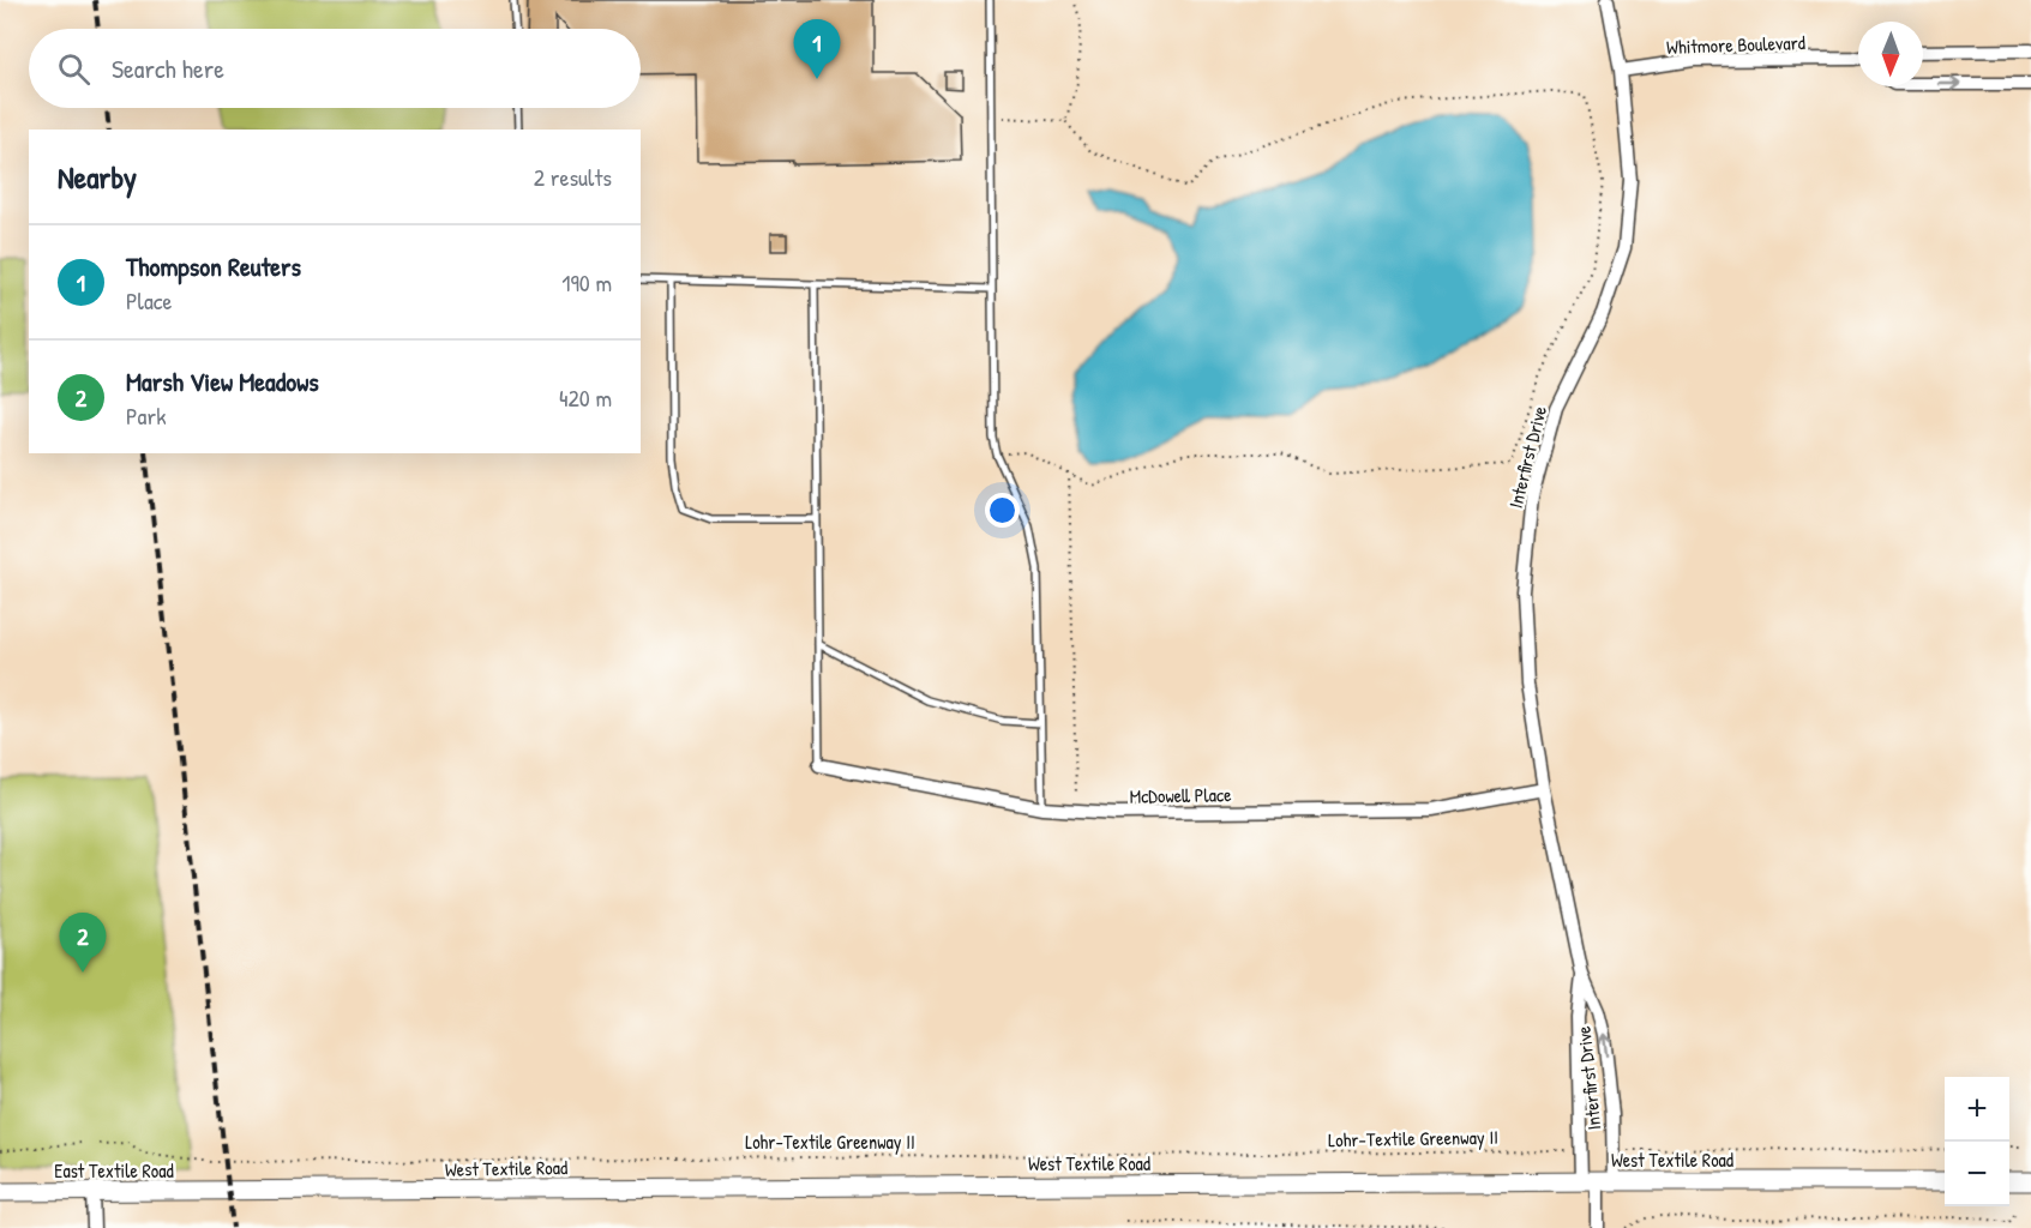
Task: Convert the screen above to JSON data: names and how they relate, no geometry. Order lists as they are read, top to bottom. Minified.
{"streets":{"main road":["West Textile Road","East Textile Road"],"street":["Whitmore Boulevard","Interfirst Drive","McDowell Place"],"path":["Lohr-Textile Greenway II"]},"crossings":[["Whitmore Boulevard","Interfirst Drive"],["Interfirst Drive","McDowell Place"],["Interfirst Drive","West Textile Road"],["West Textile Road","East Textile Road"]],"north":"bottom","page":{"pins":["1","2"],"search":"Search here","heading":["Nearby","2 results"],"list":[{"mark":"1","name":"Thompson Reuters","note":"Place","value":"190 m"},{"mark":"2","name":"Marsh View Meadows","note":"Park","value":"420 m"}],"map_buttons":["+","−"]}}
